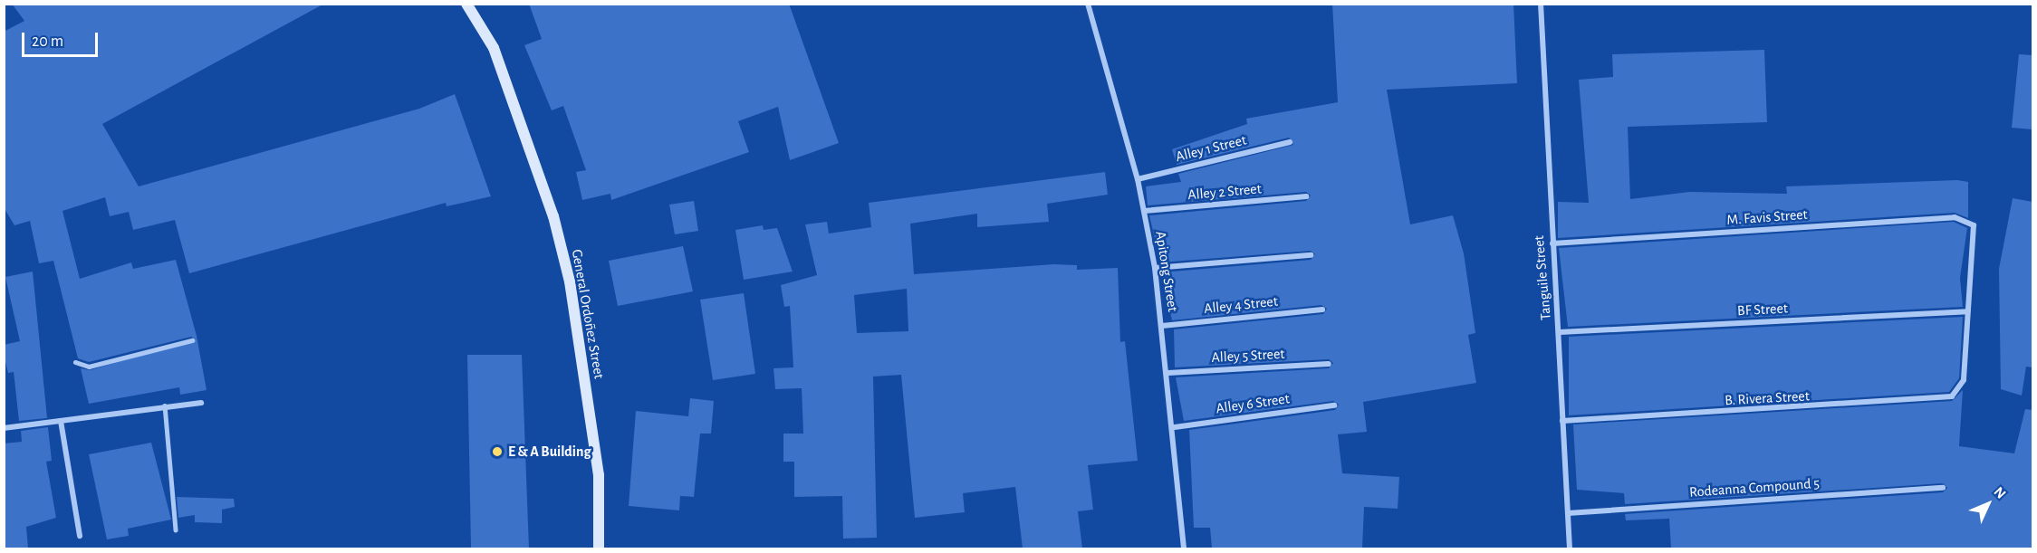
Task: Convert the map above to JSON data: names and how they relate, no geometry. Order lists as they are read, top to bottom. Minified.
{"streets":{"main road":["General Ordoñez Street"],"street":["Alley 1 Street","Alley 2 Street","M. Favis Street","Apitong Street","Tanguile Street","Alley 4 Street","BF Street","Alley 5 Street","B. Rivera Street","Alley 6 Street","Rodeanna Compound 5"]},"crossings":[["Alley 1 Street","Apitong Street"],["Alley 2 Street","Apitong Street"],["M. Favis Street","Tanguile Street"],["M. Favis Street","BF Street"],["M. Favis Street","B. Rivera Street"],["Apitong Street","Alley 4 Street"],["Apitong Street","Alley 5 Street"],["Apitong Street","Alley 6 Street"],["Tanguile Street","BF Street"],["Tanguile Street","B. Rivera Street"],["Tanguile Street","Rodeanna Compound 5"],["BF Street","B. Rivera Street"]],"places":["E & A Building"],"scale_bar":"20 m","north":"top right"}
